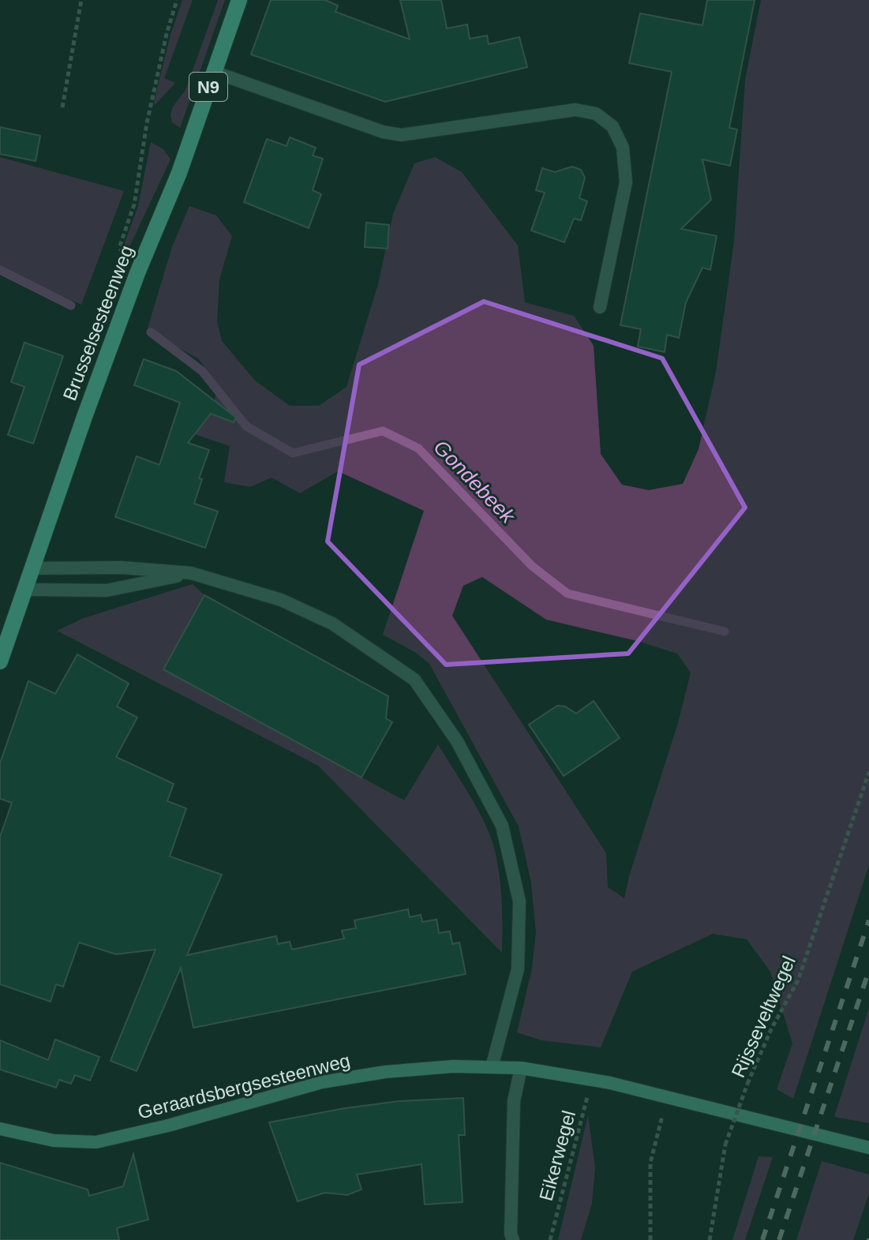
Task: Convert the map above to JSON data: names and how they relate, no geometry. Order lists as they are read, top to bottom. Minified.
{"streets":{"main road":["N9","Brusselsesteenweg","Geraardsbergsesteenweg"],"path":["Rijsseveltwegel","Eikerwegel"]},"crossings":[["Geraardsbergsesteenweg","Eikerwegel"]],"water":["Gondebeek"]}
